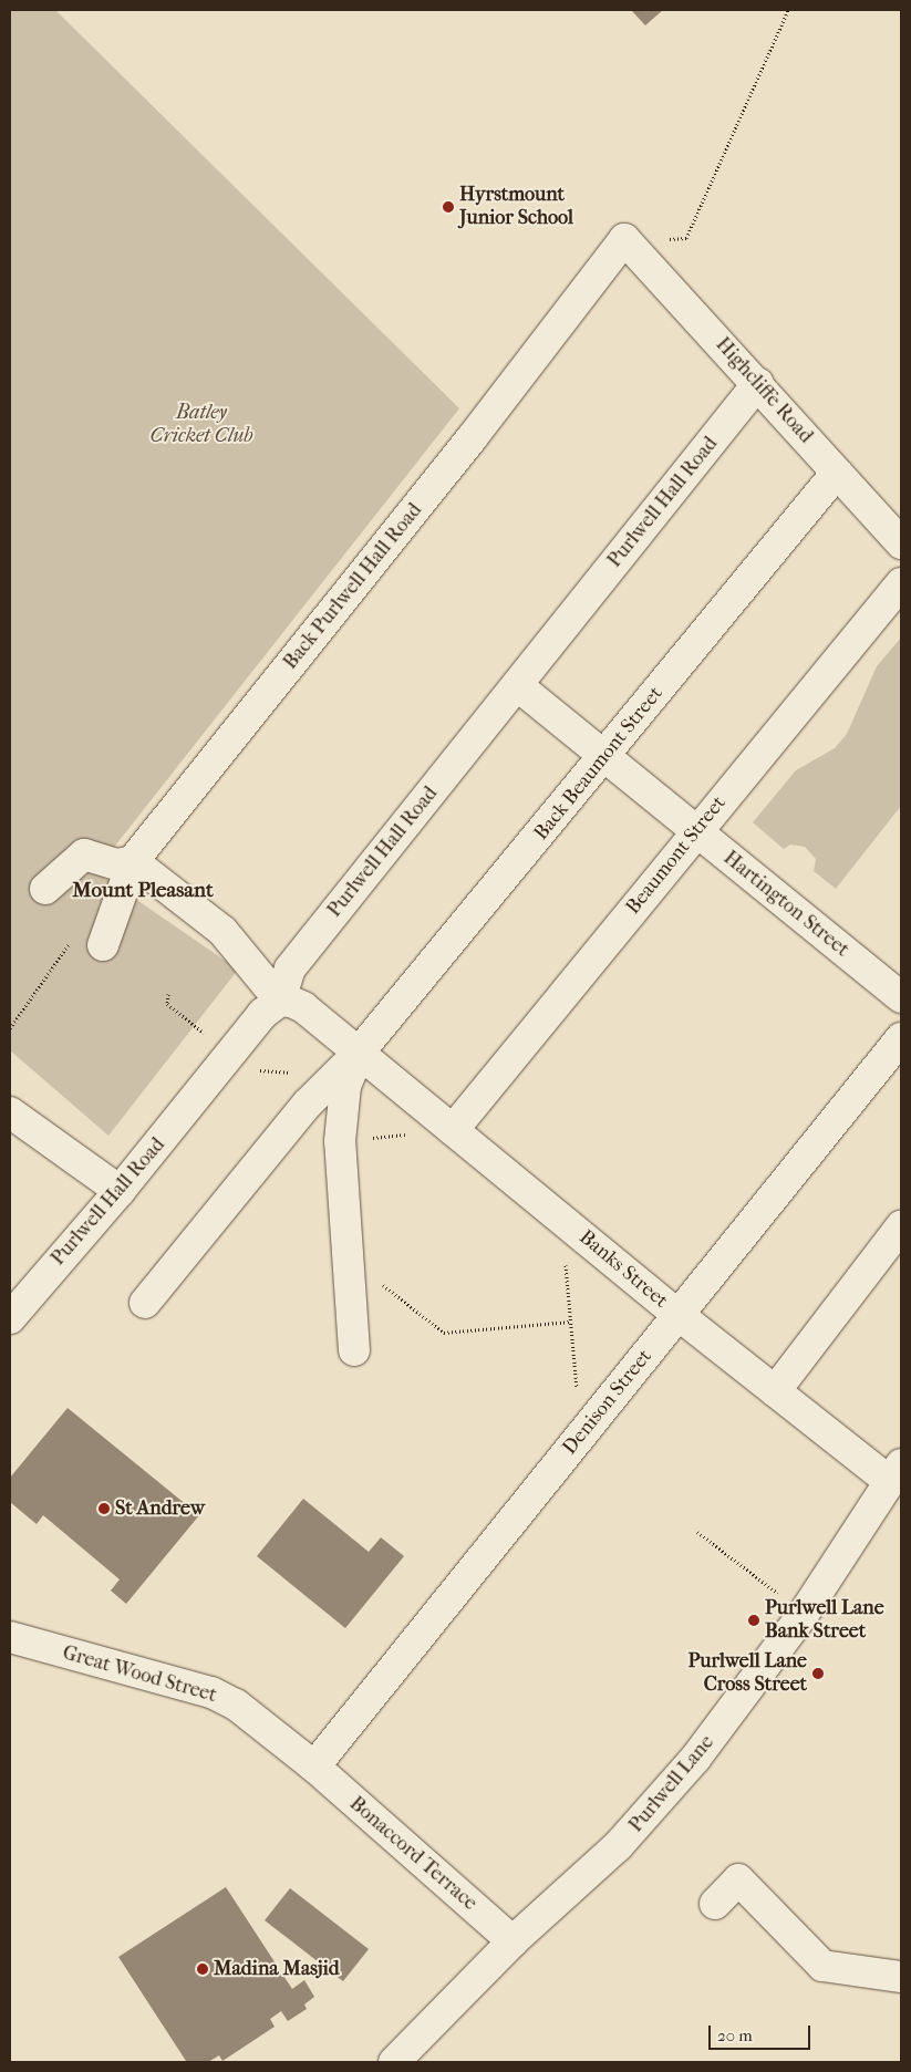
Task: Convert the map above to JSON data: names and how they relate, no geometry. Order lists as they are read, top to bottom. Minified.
{"streets":{"street":["Highcliffe Road","Purlwell Hall Road","Back Purlwell Hall Road","Back Beaumont Street","Beaumont Street","Hartington Street","Banks Street","Denison Street","Great Wood Street","Purlwell Lane","Bonaccord Terrace"]},"crossings":[["Highcliffe Road","Purlwell Hall Road"],["Highcliffe Road","Back Purlwell Hall Road"],["Highcliffe Road","Back Beaumont Street"],["Purlwell Hall Road","Hartington Street"],["Purlwell Hall Road","Banks Street"],["Back Beaumont Street","Hartington Street"],["Back Beaumont Street","Banks Street"],["Beaumont Street","Hartington Street"],["Beaumont Street","Banks Street"],["Banks Street","Denison Street"],["Banks Street","Purlwell Lane"],["Denison Street","Great Wood Street"],["Denison Street","Bonaccord Terrace"],["Great Wood Street","Bonaccord Terrace"],["Purlwell Lane","Bonaccord Terrace"]],"districts":["Mount Pleasant"],"parks":["Batley Cricket Club"],"places":["Hyrstmount Junior School","St Andrew","Purlwell Lane Bank Street","Purlwell Lane Cross Street","Madina Masjid"],"scale_bar":"20 m"}
